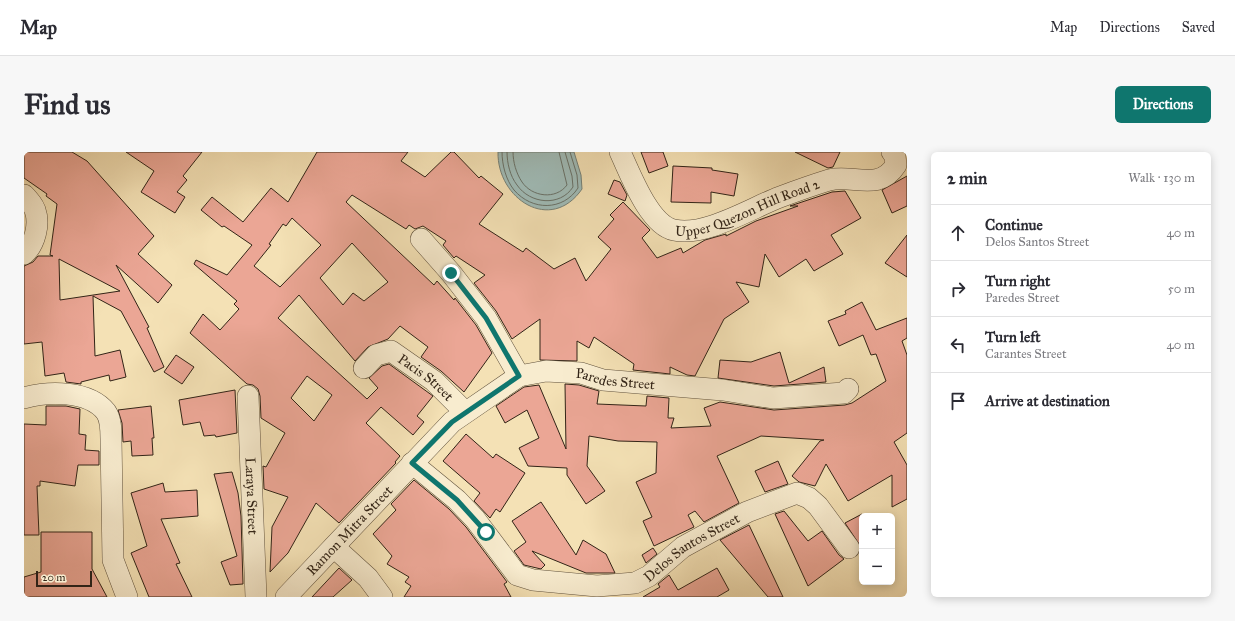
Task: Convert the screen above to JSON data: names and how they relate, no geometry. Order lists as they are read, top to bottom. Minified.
{"streets":{"street":["Upper Quezon Hill Road 2","Pacis Street","Paredes Street","Laraya Street","Ramon Mitra Street","Delos Santos Street"]},"crossings":[["Pacis Street","Paredes Street"],["Paredes Street","Ramon Mitra Street"],["Paredes Street","Delos Santos Street"],["Ramon Mitra Street","Delos Santos Street"]],"scale_bar":"20 m","page":{"header":"Map","nav":["Map","Directions","Saved"],"buttons":"Directions","title":"Find us","heading":["2 min","Walk · 130 m"],"list":[["Continue","Delos Santos Street","40 m"],["Turn right","Paredes Street","50 m"],["Turn left","Carantes Street","40 m"],"Arrive at destination"],"map_buttons":["+","−"],"scale":"20 m"}}
